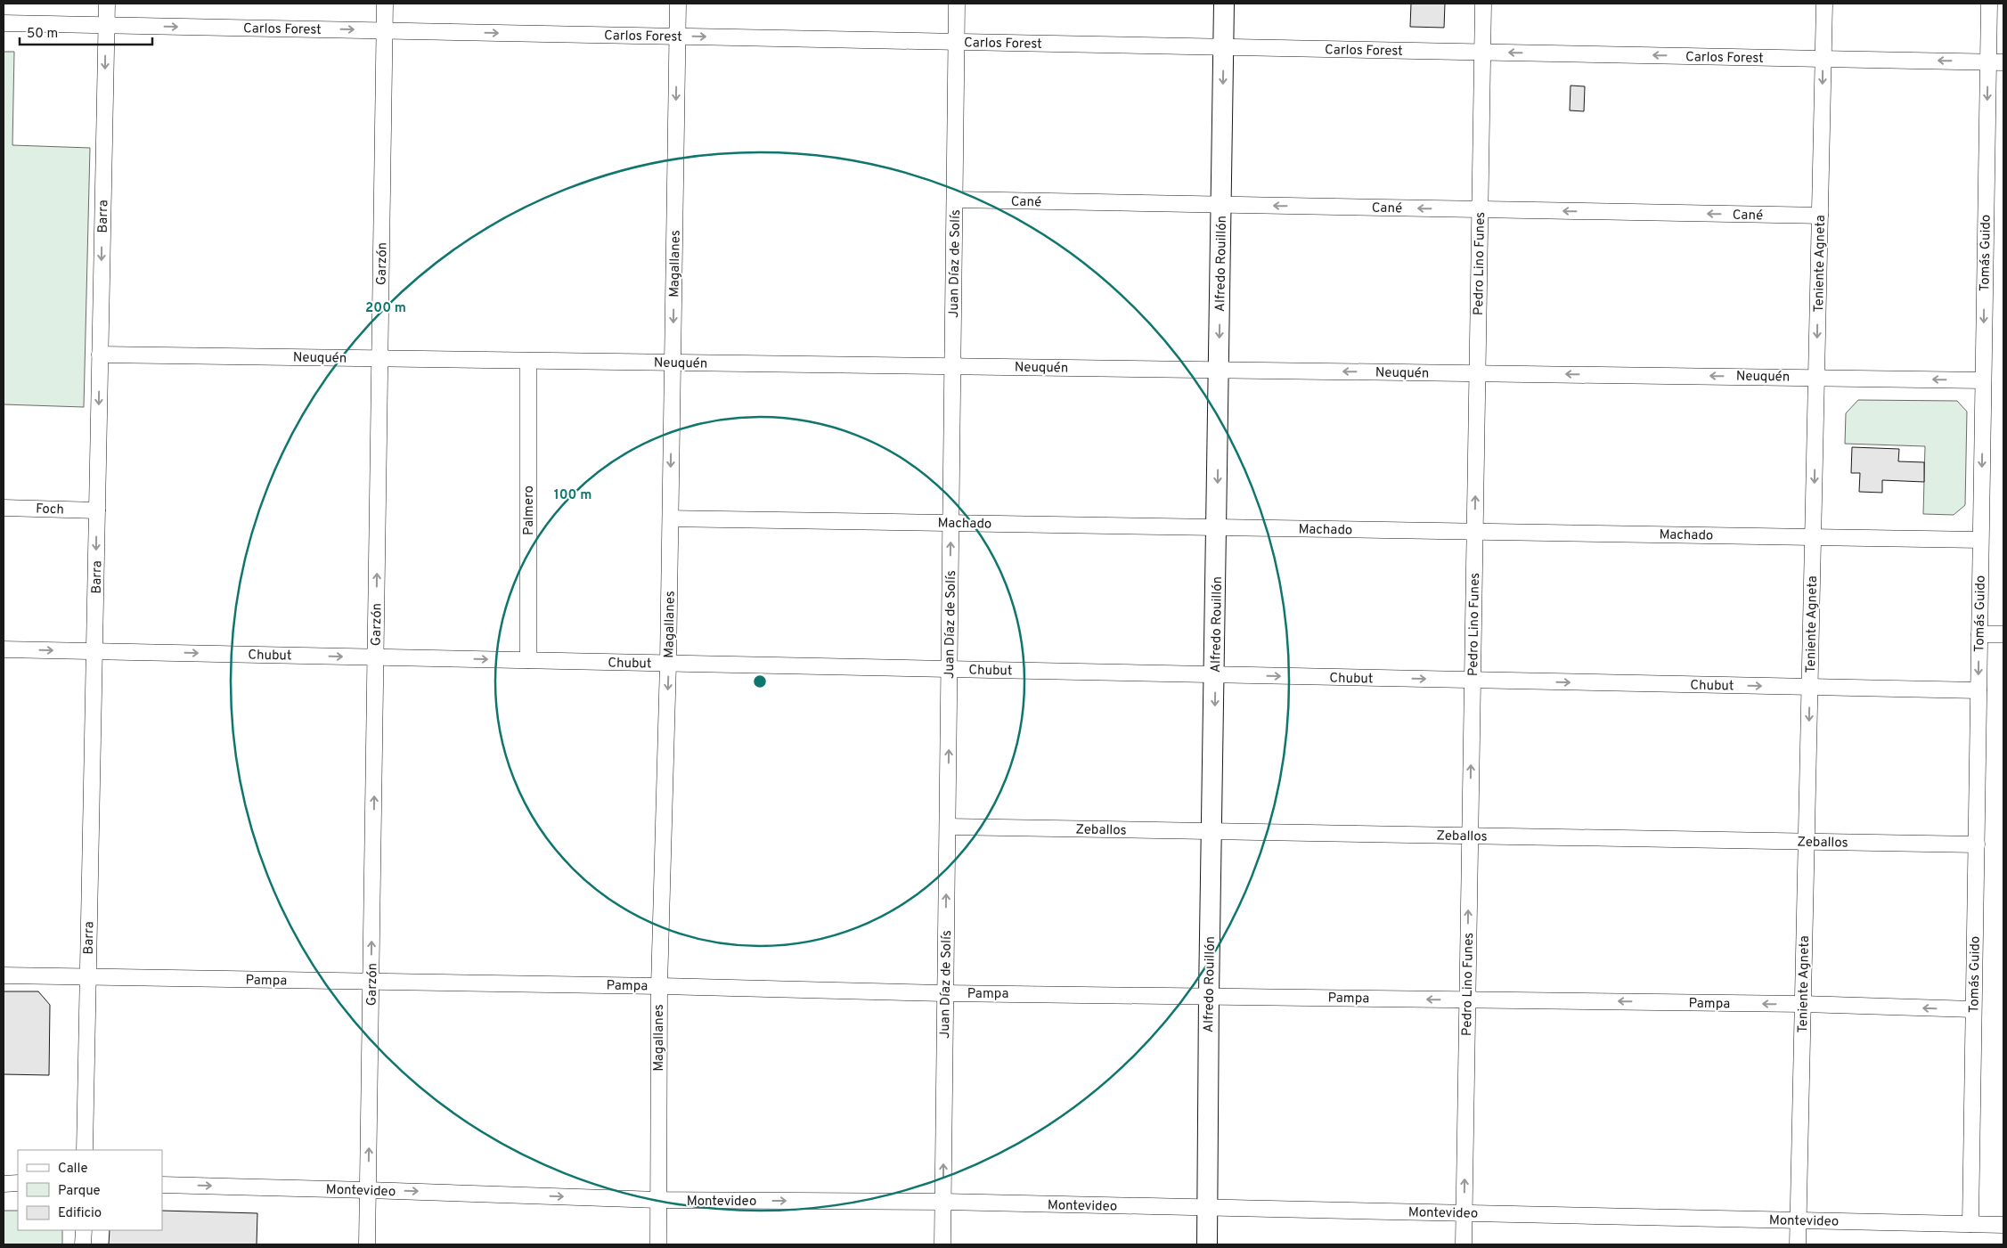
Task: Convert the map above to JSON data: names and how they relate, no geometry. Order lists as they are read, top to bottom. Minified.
{"streets":{"street":["Carlos Forest","Cané","Barra","Tomás Guido","Garzón","Magallanes","Juan Díaz de Solís","Alfredo Rouillón","Pedro Lino Funes","Teniente Agneta","Neuquén","Foch","Palmero","Machado","Chubut","Zeballos","Pampa","Montevideo"]},"crossings":[["Carlos Forest","Barra"],["Carlos Forest","Tomás Guido"],["Carlos Forest","Garzón"],["Carlos Forest","Magallanes"],["Carlos Forest","Juan Díaz de Solís"],["Carlos Forest","Alfredo Rouillón"],["Carlos Forest","Pedro Lino Funes"],["Carlos Forest","Teniente Agneta"],["Cané","Juan Díaz de Solís"],["Cané","Alfredo Rouillón"],["Cané","Pedro Lino Funes"],["Cané","Teniente Agneta"],["Barra","Neuquén"],["Barra","Foch"],["Barra","Chubut"],["Barra","Pampa"],["Tomás Guido","Neuquén"],["Tomás Guido","Machado"],["Tomás Guido","Chubut"],["Tomás Guido","Zeballos"],["Tomás Guido","Pampa"],["Tomás Guido","Montevideo"],["Garzón","Neuquén"],["Garzón","Chubut"],["Garzón","Pampa"],["Garzón","Montevideo"],["Magallanes","Neuquén"],["Magallanes","Machado"],["Magallanes","Chubut"],["Magallanes","Pampa"],["Magallanes","Montevideo"],["Juan Díaz de Solís","Neuquén"],["Juan Díaz de Solís","Machado"],["Juan Díaz de Solís","Chubut"],["Juan Díaz de Solís","Zeballos"],["Juan Díaz de Solís","Pampa"],["Juan Díaz de Solís","Montevideo"],["Alfredo Rouillón","Neuquén"],["Alfredo Rouillón","Machado"],["Alfredo Rouillón","Chubut"],["Alfredo Rouillón","Zeballos"],["Alfredo Rouillón","Pampa"],["Alfredo Rouillón","Montevideo"],["Pedro Lino Funes","Neuquén"],["Pedro Lino Funes","Machado"],["Pedro Lino Funes","Chubut"],["Pedro Lino Funes","Zeballos"],["Pedro Lino Funes","Pampa"],["Pedro Lino Funes","Montevideo"],["Teniente Agneta","Neuquén"],["Teniente Agneta","Machado"],["Teniente Agneta","Chubut"],["Teniente Agneta","Zeballos"],["Teniente Agneta","Pampa"],["Teniente Agneta","Montevideo"],["Neuquén","Palmero"],["Palmero","Chubut"]],"one_way":["Cané","Barra","Tomás Guido","Garzón","Magallanes","Juan Díaz de Solís","Alfredo Rouillón","Pedro Lino Funes","Teniente Agneta","Neuquén","Chubut","Pampa","Montevideo"],"legend":["Calle","Parque","Edificio"],"scale_bar":"50 m","rings":["200 m","100 m"]}
